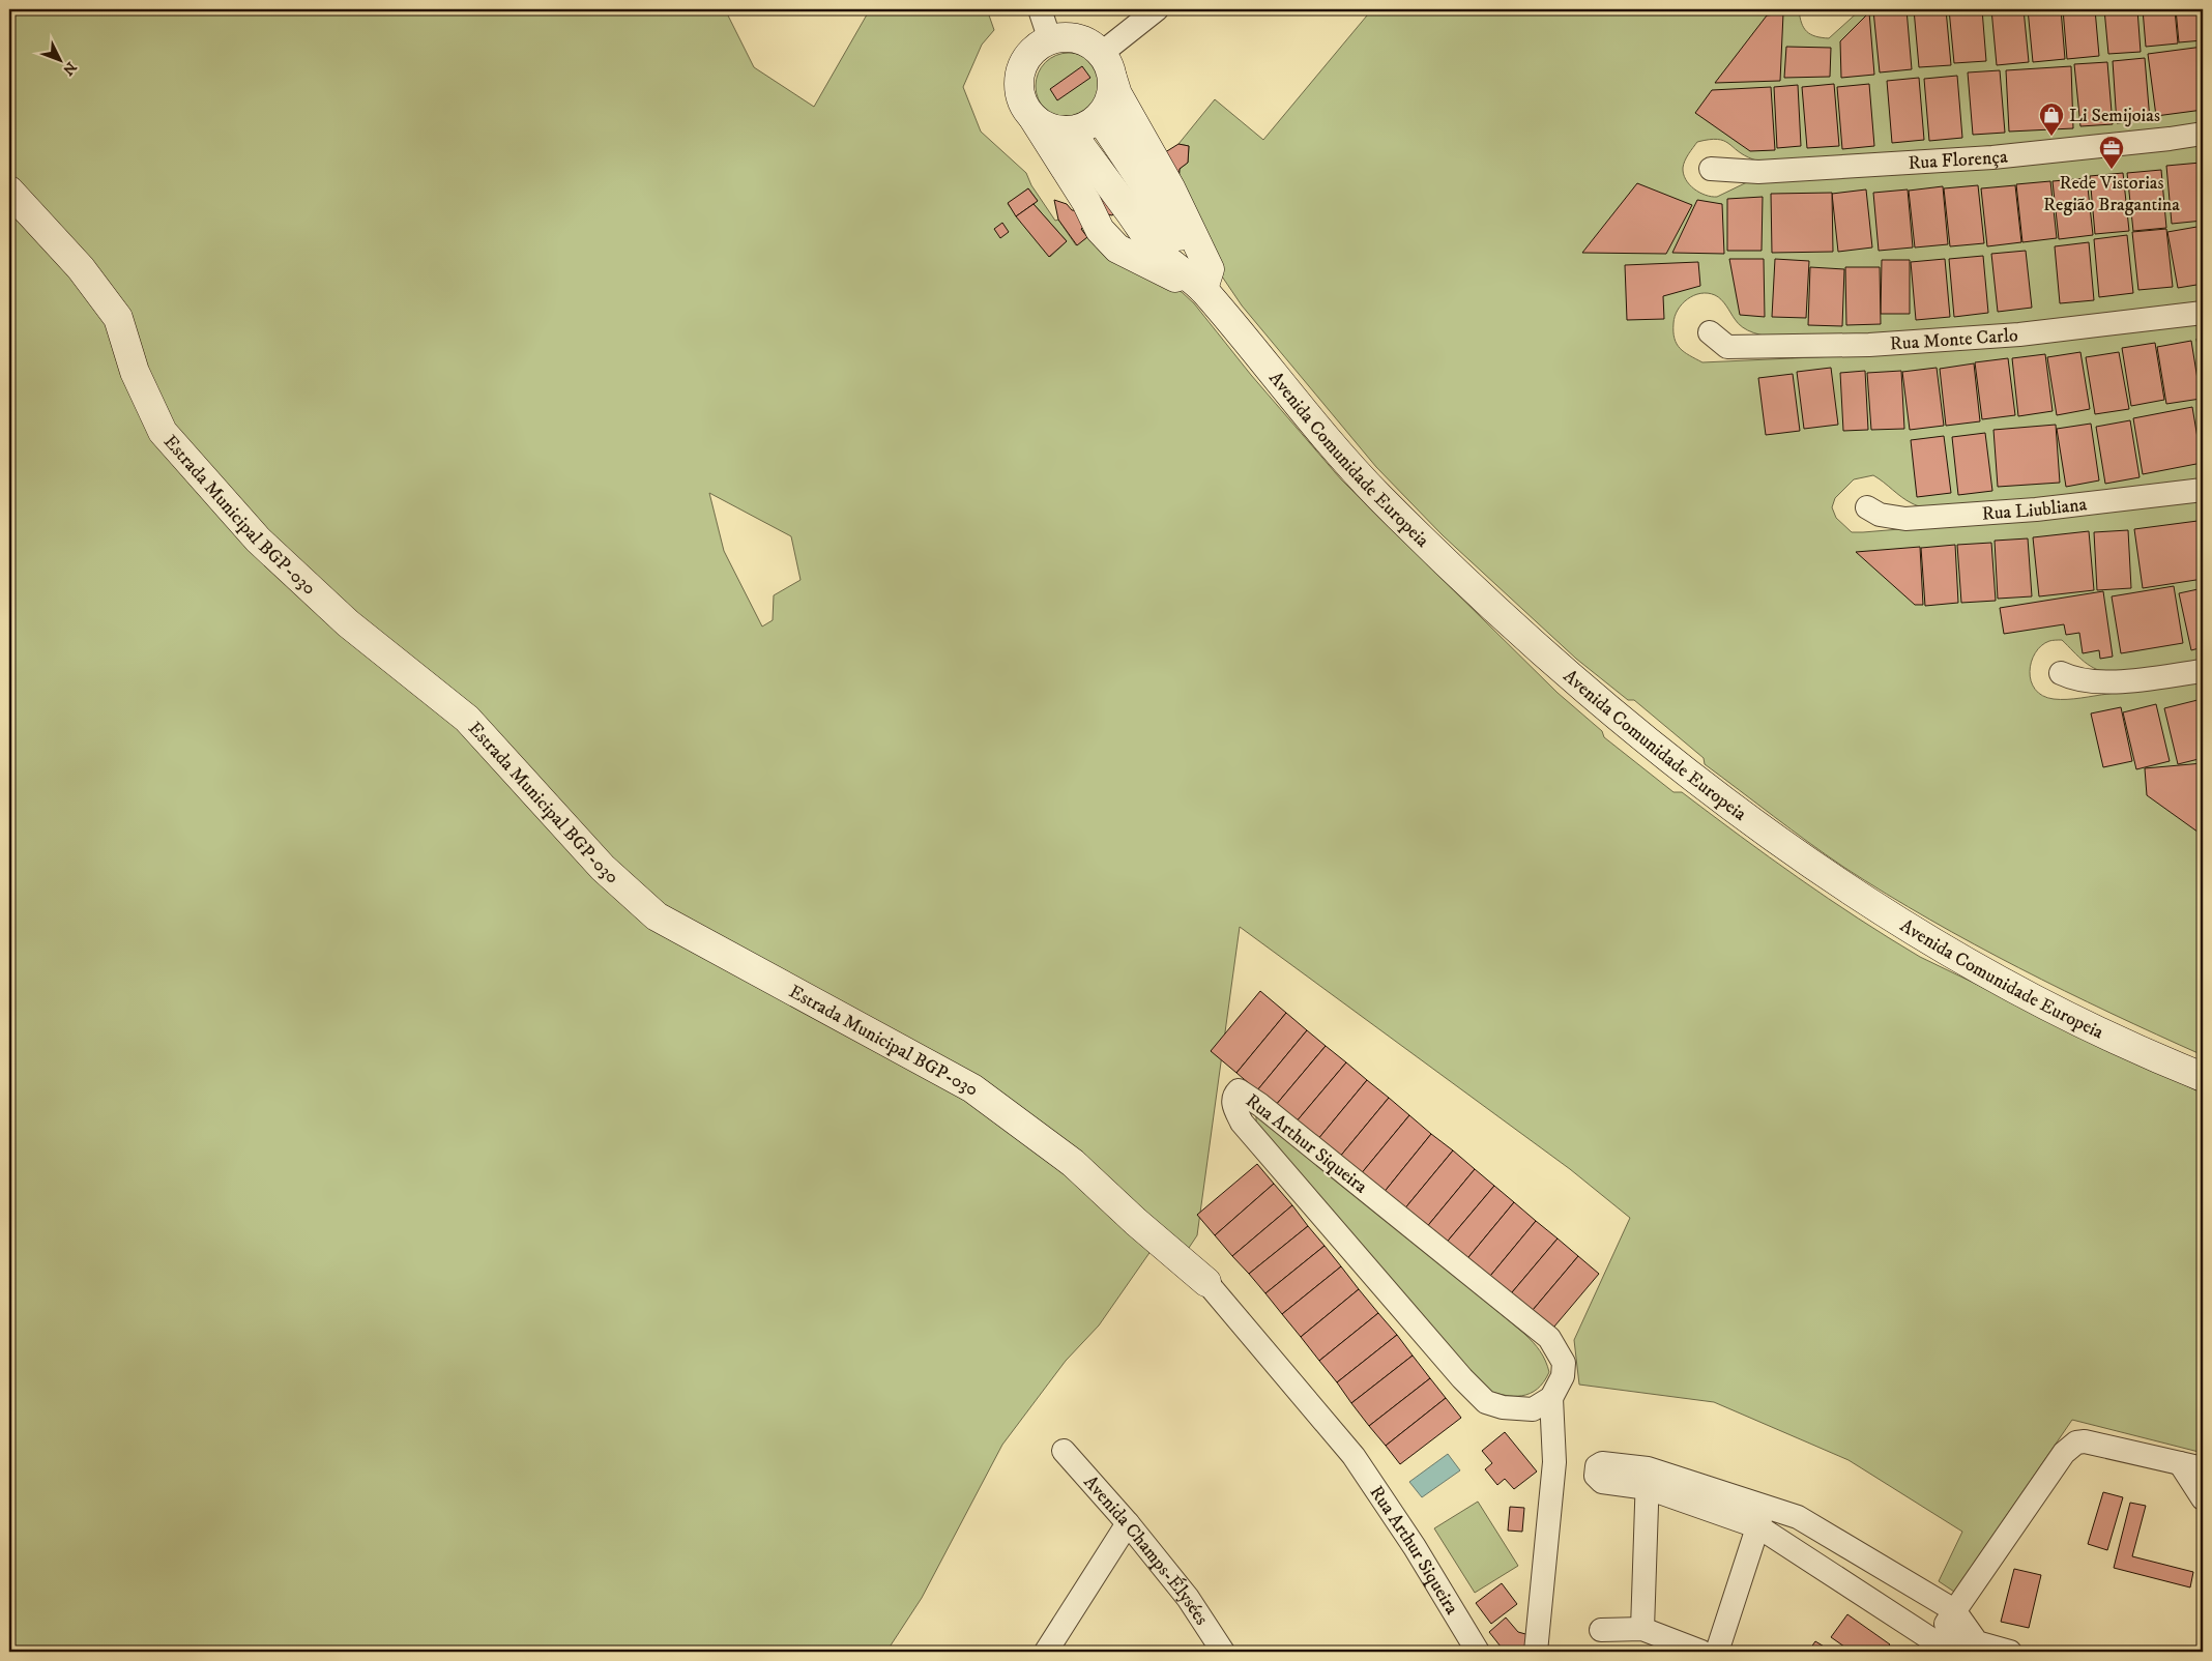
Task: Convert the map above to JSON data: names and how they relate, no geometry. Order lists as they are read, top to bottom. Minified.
{"streets":{"street":["Rua Florença","Rua Monte Carlo","Avenida Comunidade Europeia","Rua Liubliana","Estrada Municipal BGP-030","Rua Arthur Siqueira","Avenida Champs-Élysées"]},"crossings":[["Estrada Municipal BGP-030","Rua Arthur Siqueira"]],"places":{"shop":["Li Semijoias"],"office":["Rede Vistorias Região Bragantina"]},"north":"bottom right"}
